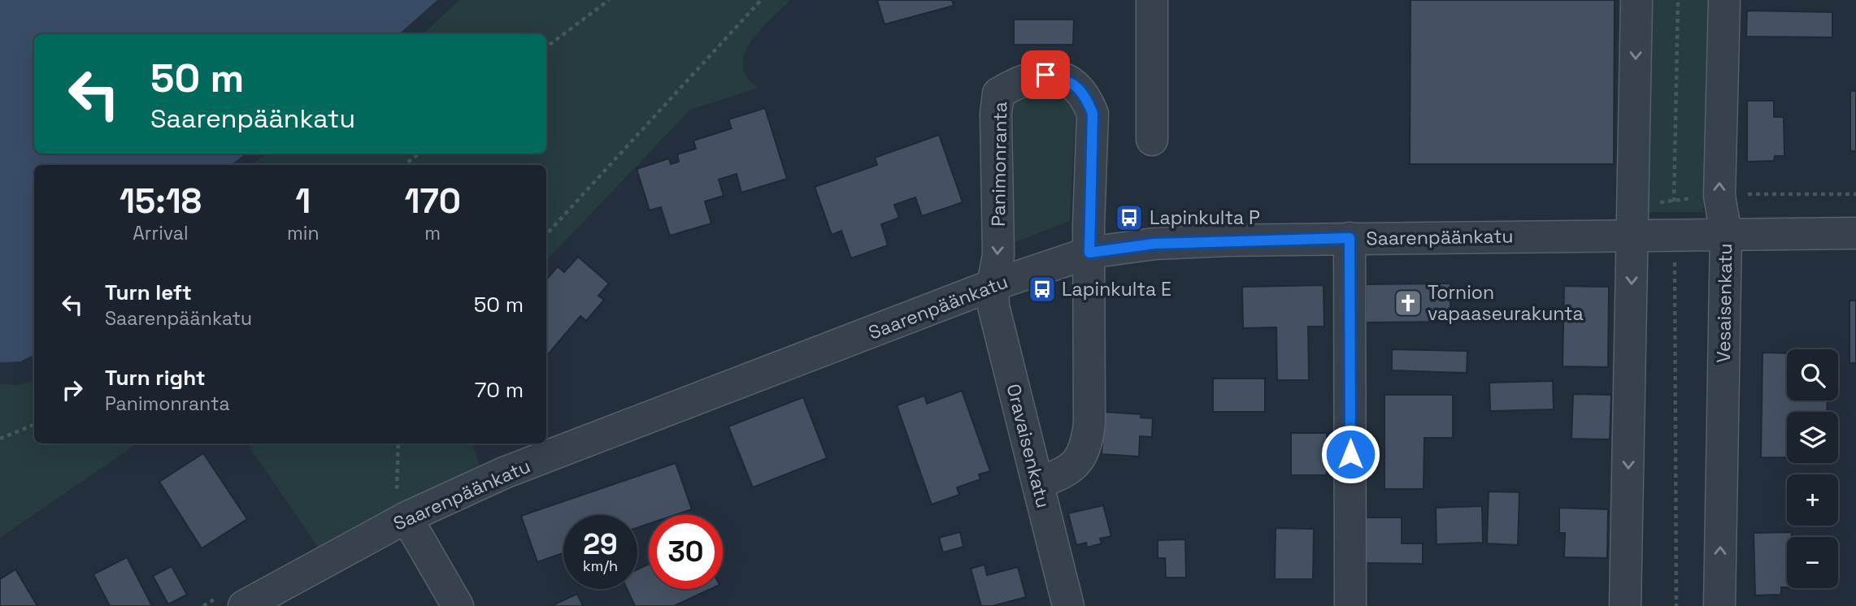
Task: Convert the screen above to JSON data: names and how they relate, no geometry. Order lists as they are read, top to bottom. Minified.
{"streets":{"street":["Panimonranta","Saarenpäänkatu","Vesaisenkatu","Oravaisenkatu"]},"crossings":[["Panimonranta","Saarenpäänkatu"],["Panimonranta","Oravaisenkatu"],["Saarenpäänkatu","Vesaisenkatu"],["Saarenpäänkatu","Oravaisenkatu"]],"places":{"bus stop":["Lapinkulta P","Lapinkulta E"],"church":["Tornion vapaaseurakunta"]},"page":{"turn":["50 m","Saarenpäänkatu"],"eta":["15:18","Arrival","1","min","170","m"],"list":[{"name":"Turn left","note":"Saarenpäänkatu","value":"50 m"},{"name":"Turn right","note":"Panimonranta","value":"70 m"}],"map_buttons":["+","−"],"speed":"29 km/h","limit":"30"}}
